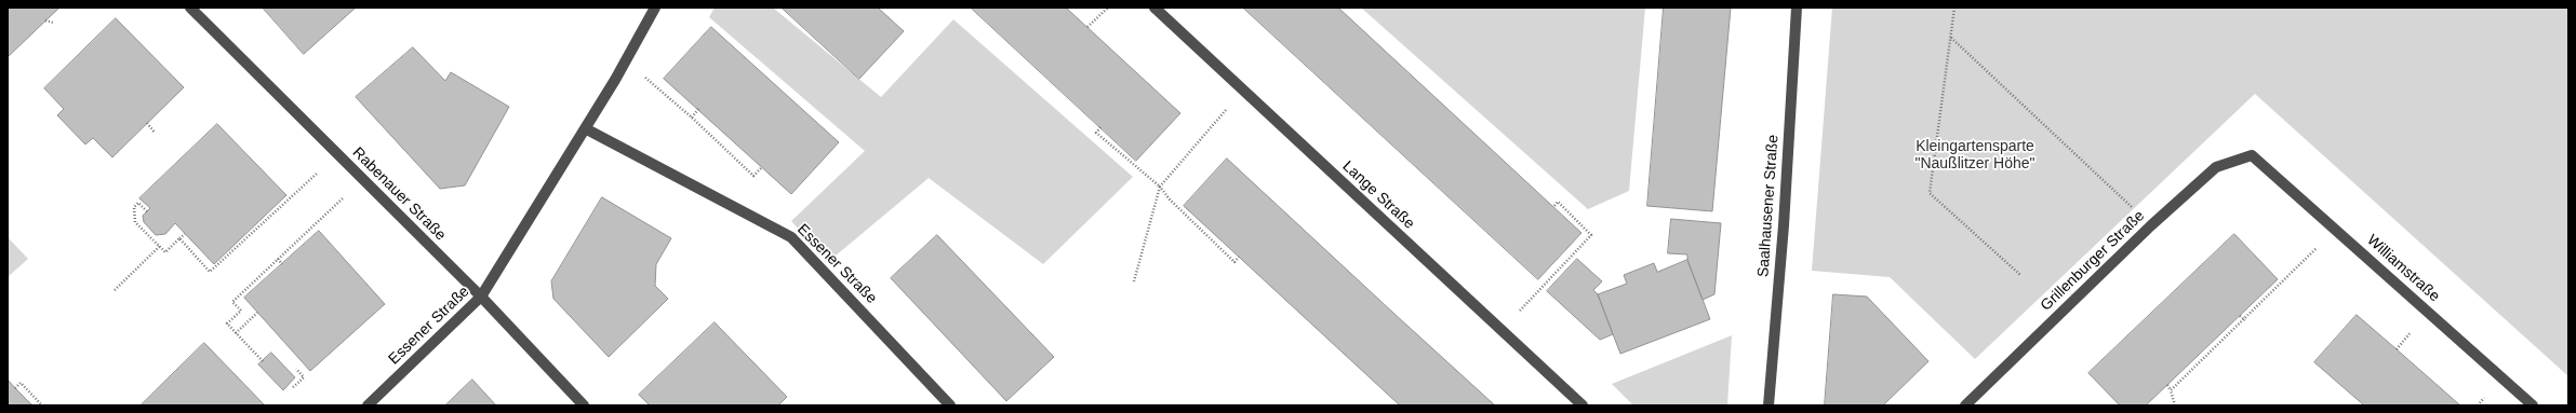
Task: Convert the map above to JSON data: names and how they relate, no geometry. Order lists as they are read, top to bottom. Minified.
{"streets":{"street":["Rabenauer Straße","Lange Straße","Saalhausener Straße","Grillenburger Straße","Essener Straße","Williamstraße"]},"crossings":[["Rabenauer Straße","Essener Straße"],["Grillenburger Straße","Williamstraße"]],"parks":["Kleingartensparte \"Naußlitzer Höhe\""]}
